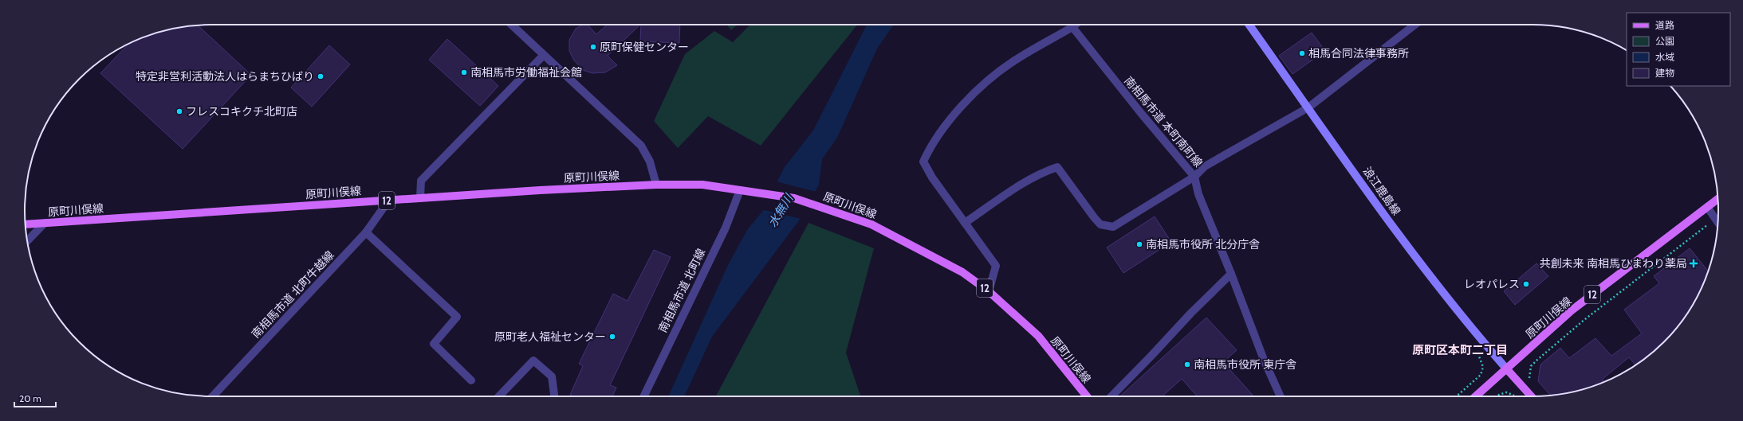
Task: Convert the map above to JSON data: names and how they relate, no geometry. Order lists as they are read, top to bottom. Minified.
{"streets":{"main road":["原町川俣線","浪江鹿島線","12"],"street":["南相馬市道 本町南町線","南相馬市道 北町線","南相馬市道 北町牛越線"]},"crossings":[["原町川俣線","浪江鹿島線"],["原町川俣線","南相馬市道 北町線"],["原町川俣線","南相馬市道 北町牛越線"]],"districts":["原町区本町二丁目"],"water":["水無川"],"places":{"other":["原町保健センター","相馬合同法律事務所","南相馬市労働福祉会館","特定非営利活動法人はらまちひばり","フレスコキクチ北町店","南相馬市役所 北分庁舎","レオパレス","原町老人福祉センター","南相馬市役所 東庁舎"],"health":["共創未来 南相馬ひまわり薬局"]},"legend":["道路","公園","水域","建物"],"scale_bar":"20 m"}
